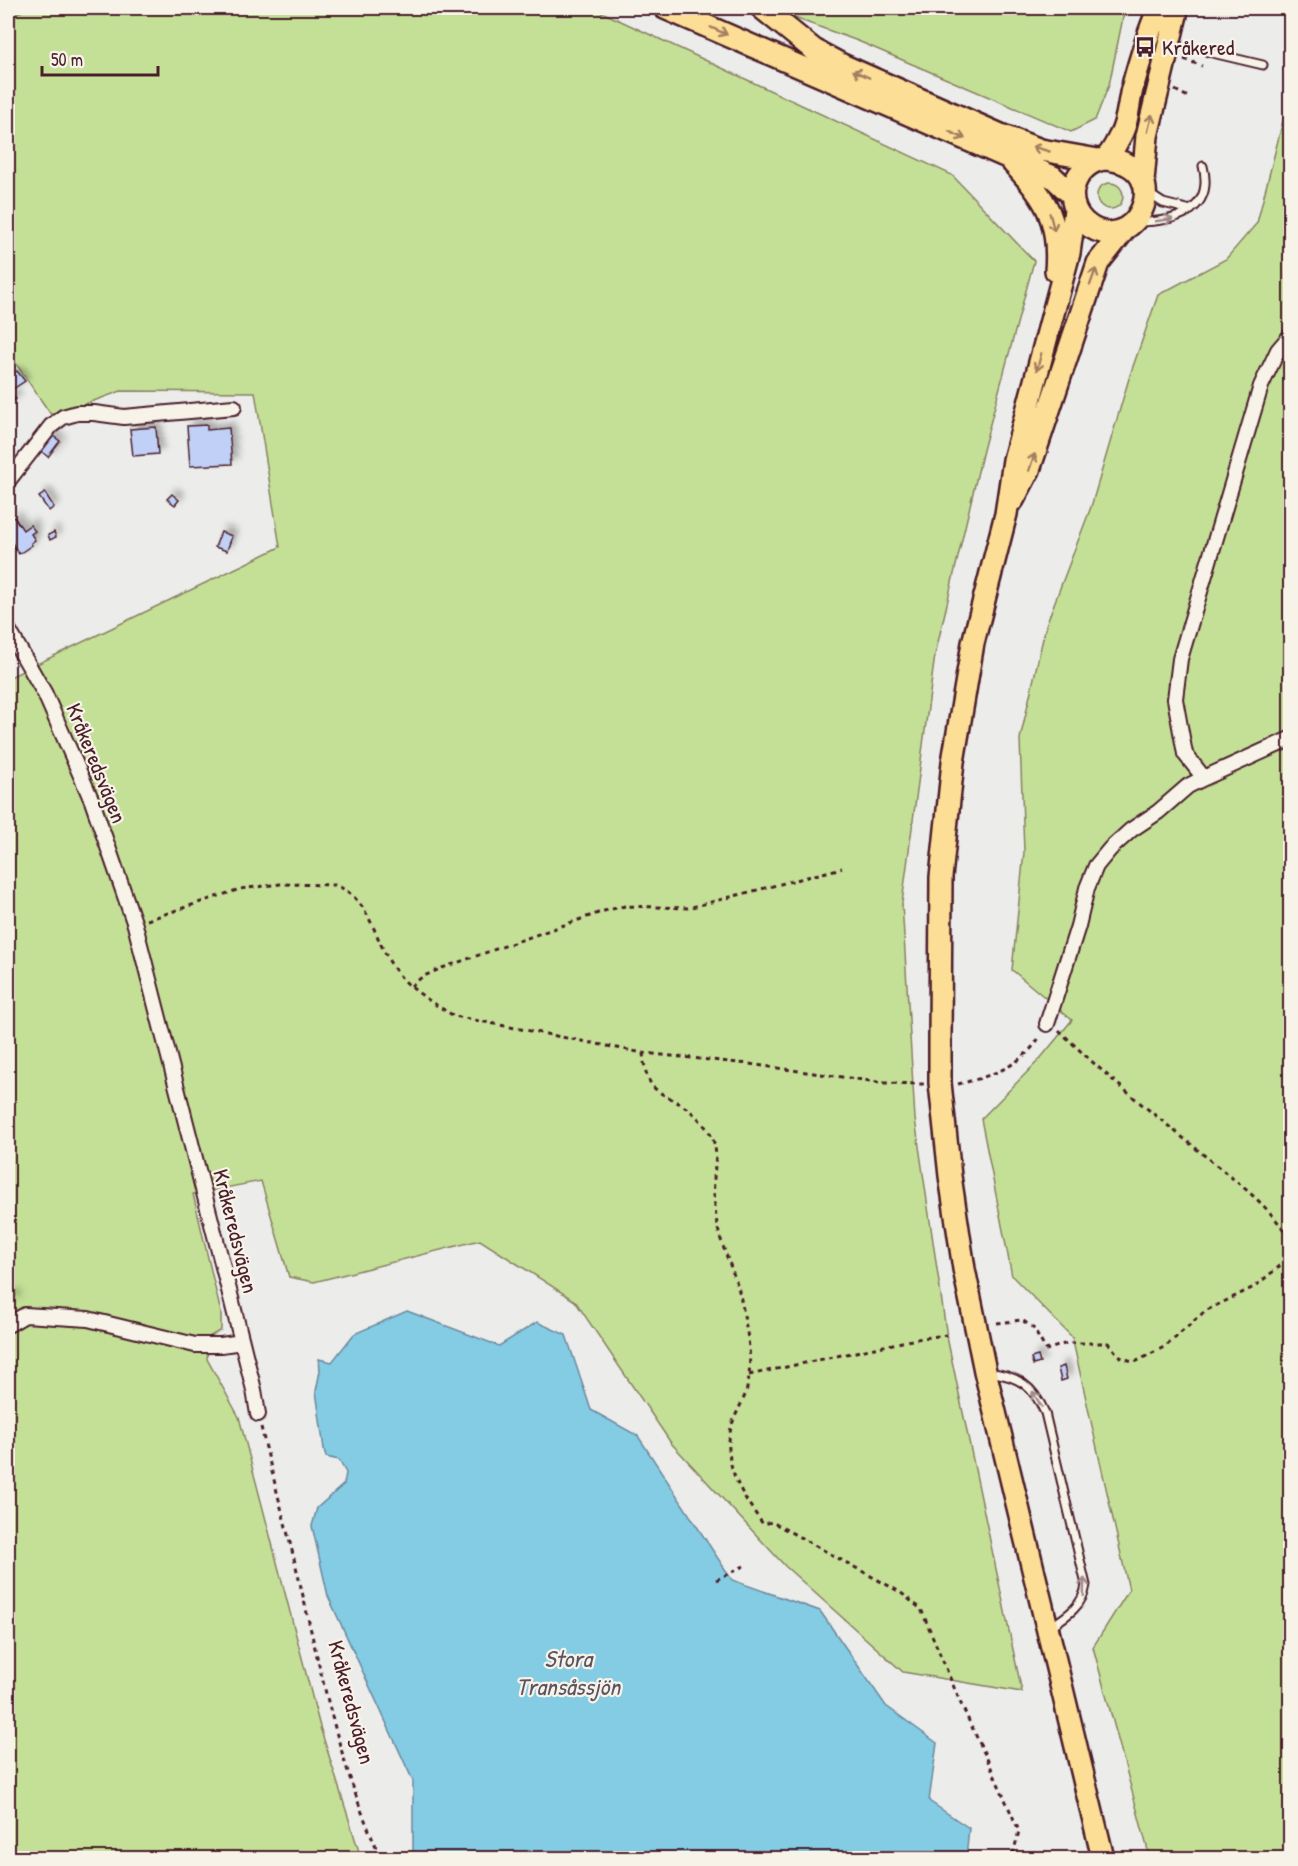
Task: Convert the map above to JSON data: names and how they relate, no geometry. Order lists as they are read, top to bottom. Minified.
{"streets":{"street":["Kråkeredsvägen"]},"water":["Stora Transåssjön"],"places":{"bus stop":["Kråkered"]},"scale_bar":"50 m"}
